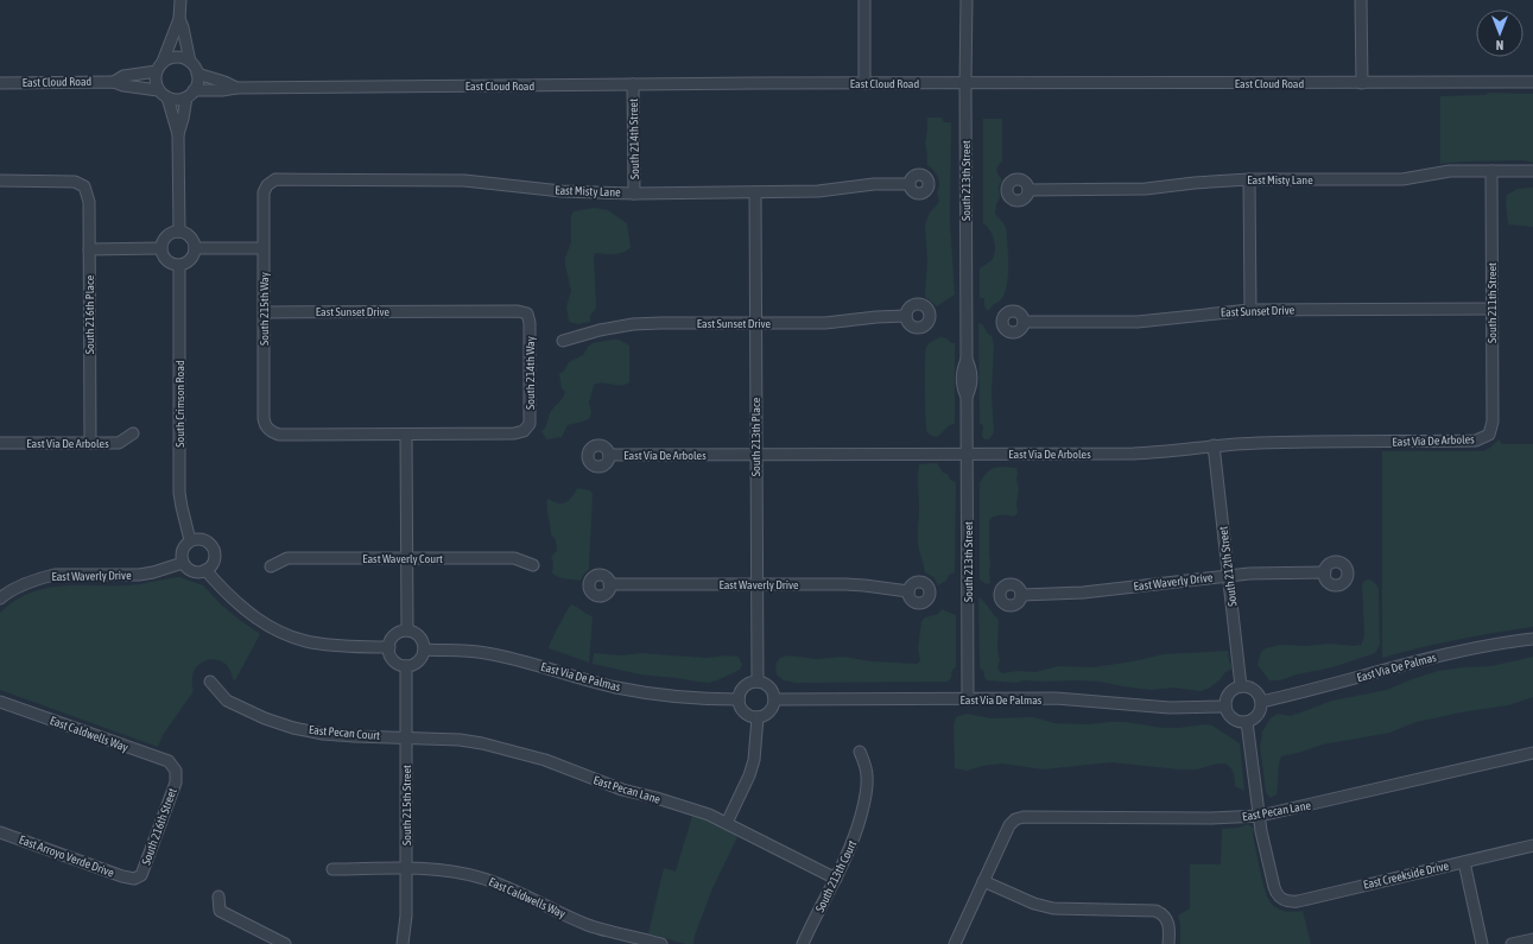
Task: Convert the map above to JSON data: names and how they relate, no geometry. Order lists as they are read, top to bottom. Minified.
{"streets":{"street":["East Cloud Road","South 214th Street","East Misty Lane","South 213th Street","South 211th Street","South 215th Way","East Sunset Drive","South 216th Place","South 214th Way","South Crimson Road","South 213th Place","East Via De Arboles","East Waverly Court","South 212th Street","East Waverly Drive","East Via De Palmas","East Pecan Court","East Caldwells Way","East Pecan Lane","South 215th Street","South 216th Street","East Arroyo Verde Drive","East Creekside Drive","South 213th Court"]},"crossings":[["East Cloud Road","South 214th Street"],["East Cloud Road","South 213th Street"],["South 214th Street","East Misty Lane"],["East Misty Lane","South 211th Street"],["East Misty Lane","South 215th Way"],["East Misty Lane","South 213th Place"],["South 213th Street","East Via De Arboles"],["South 213th Street","East Via De Palmas"],["South 211th Street","East Sunset Drive"],["South 211th Street","East Via De Arboles"],["South 215th Way","East Sunset Drive"],["South 215th Way","South 214th Way"],["East Sunset Drive","South 214th Way"],["East Sunset Drive","South 213th Place"],["South 216th Place","East Via De Arboles"],["South Crimson Road","East Waverly Drive"],["South 213th Place","East Via De Arboles"],["South 213th Place","East Waverly Drive"],["South 213th Place","East Via De Palmas"],["East Via De Arboles","South 212th Street"],["South 212th Street","East Waverly Drive"],["South 212th Street","East Via De Palmas"],["East Via De Palmas","South 215th Street"],["East Pecan Court","East Pecan Lane"],["East Pecan Court","South 215th Street"],["East Caldwells Way","South 215th Street"],["East Caldwells Way","South 216th Street"],["East Pecan Lane","South 215th Street"],["East Pecan Lane","East Creekside Drive"],["East Pecan Lane","South 213th Court"],["South 216th Street","East Arroyo Verde Drive"]],"north":"bottom"}
